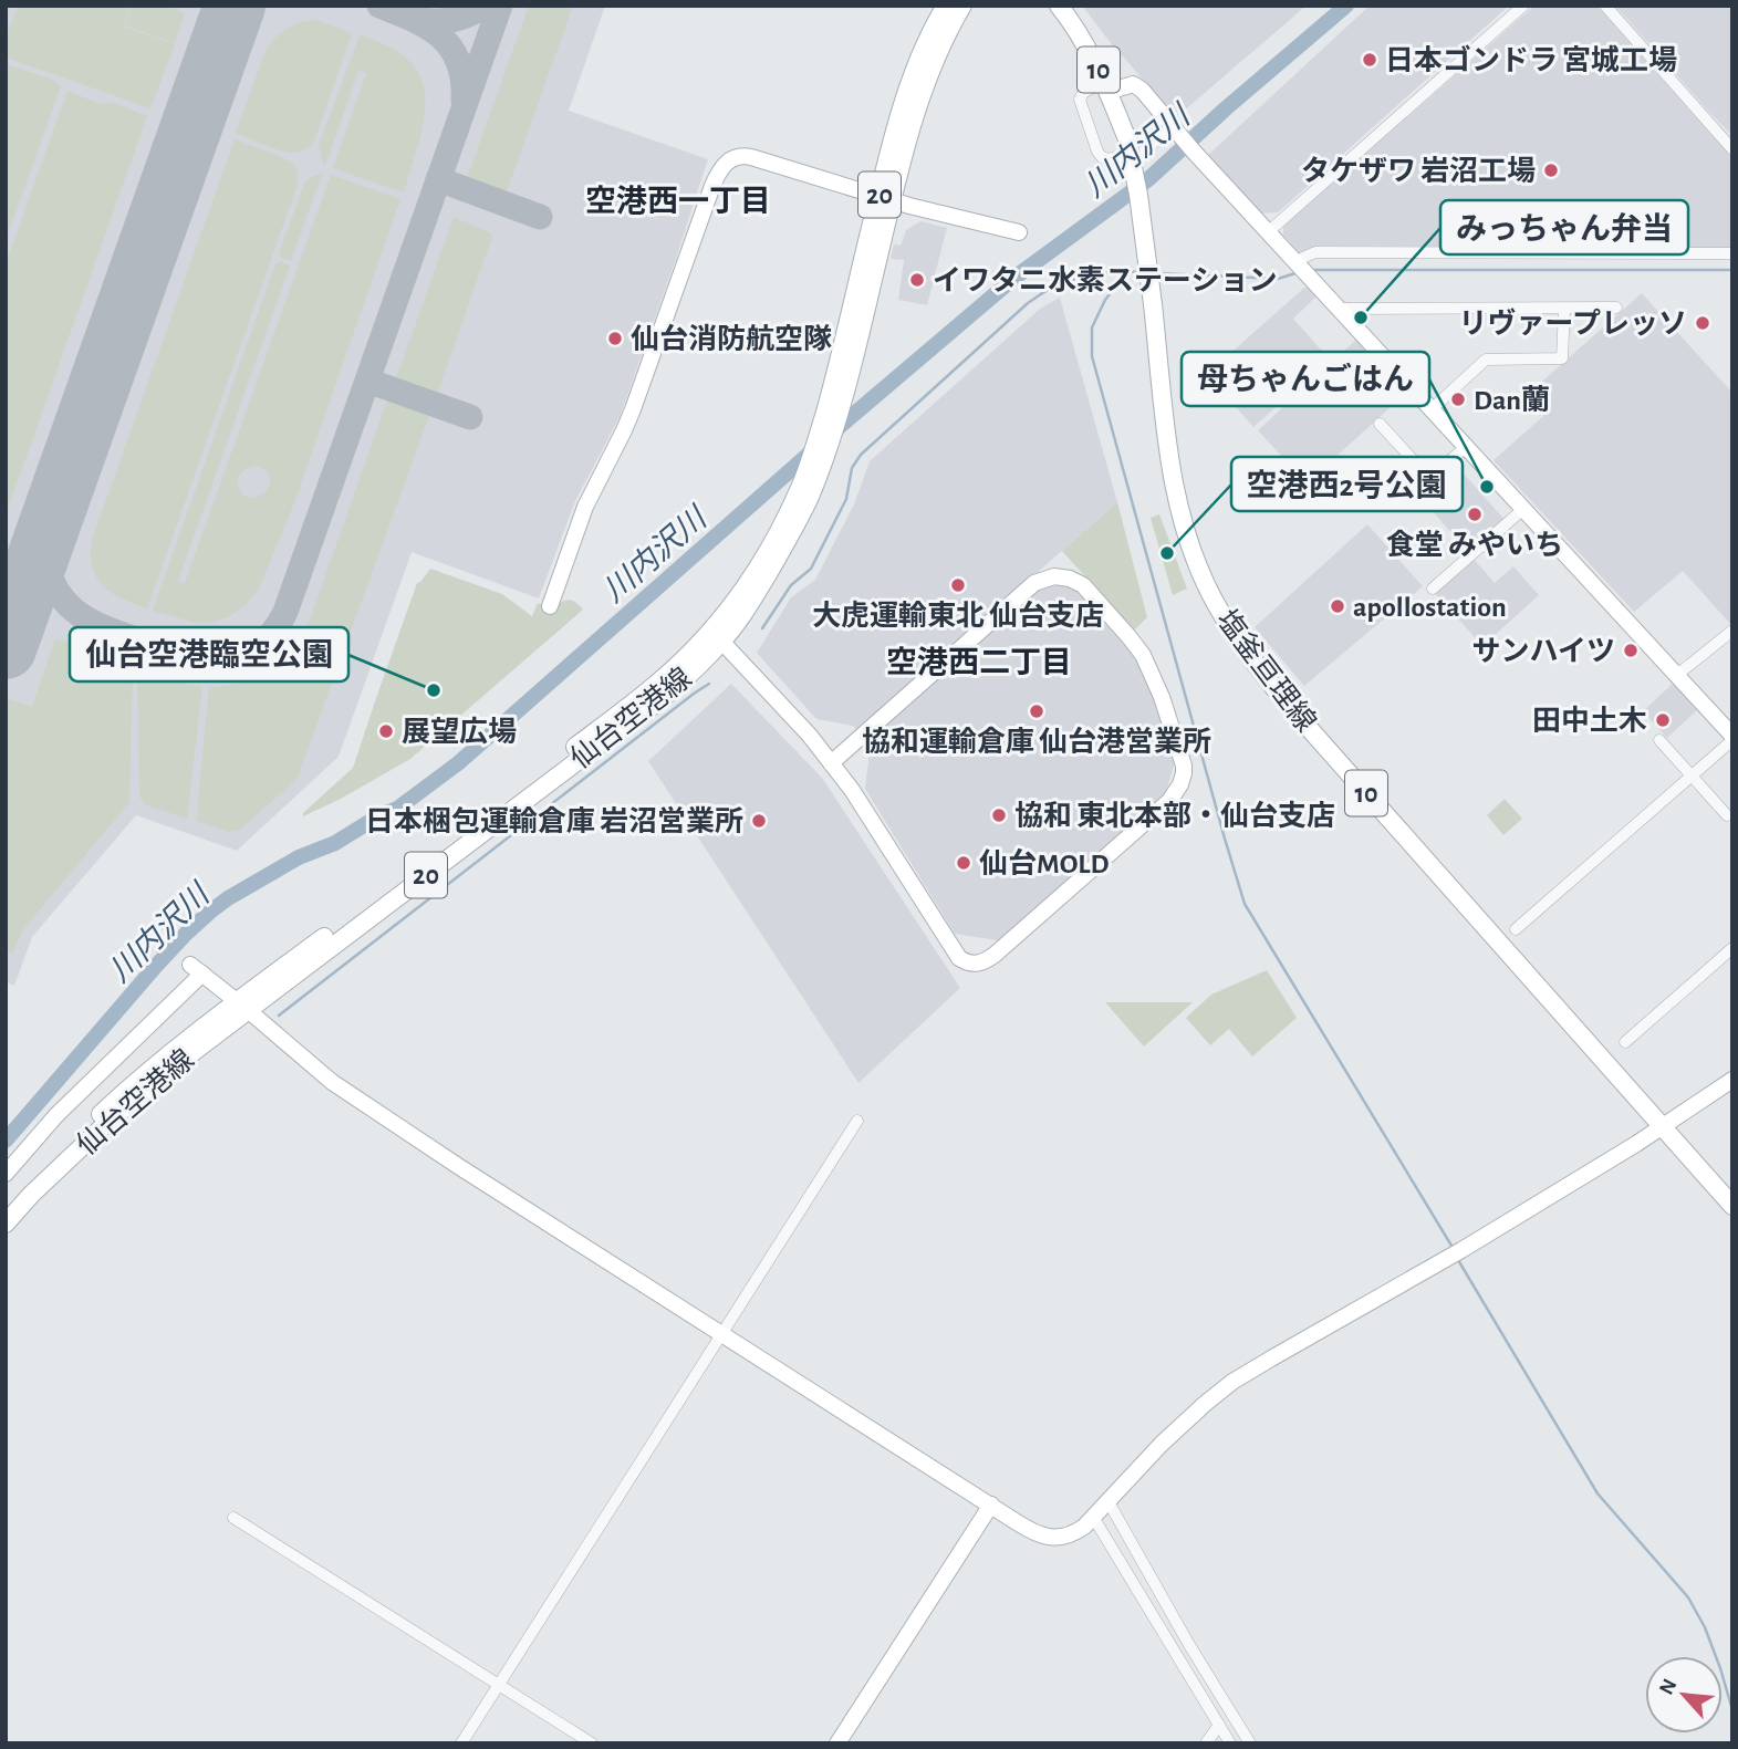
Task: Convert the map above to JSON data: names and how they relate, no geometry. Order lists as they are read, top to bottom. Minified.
{"streets":{"main road":["10","20","塩釜亘理線","仙台空港線"]},"districts":["空港西一丁目","空港西二丁目"],"water":["川内沢川"],"places":["日本ゴンドラ 宮城工場","タケザワ 岩沼工場","イワタニ水素ステーション","みっちゃん弁当","リヴァープレッソ","仙台消防航空隊","Dan蘭","母ちゃんごはん","食堂 みやいち","空港西2号公園","大虎運輸東北 仙台支店","apollostation","サンハイツ","仙台空港臨空公園","協和運輸倉庫 仙台港営業所","田中土木","展望広場","協和 東北本部・仙台支店","日本梱包運輸倉庫 岩沼営業所","仙台MOLD"],"north":"top left"}
